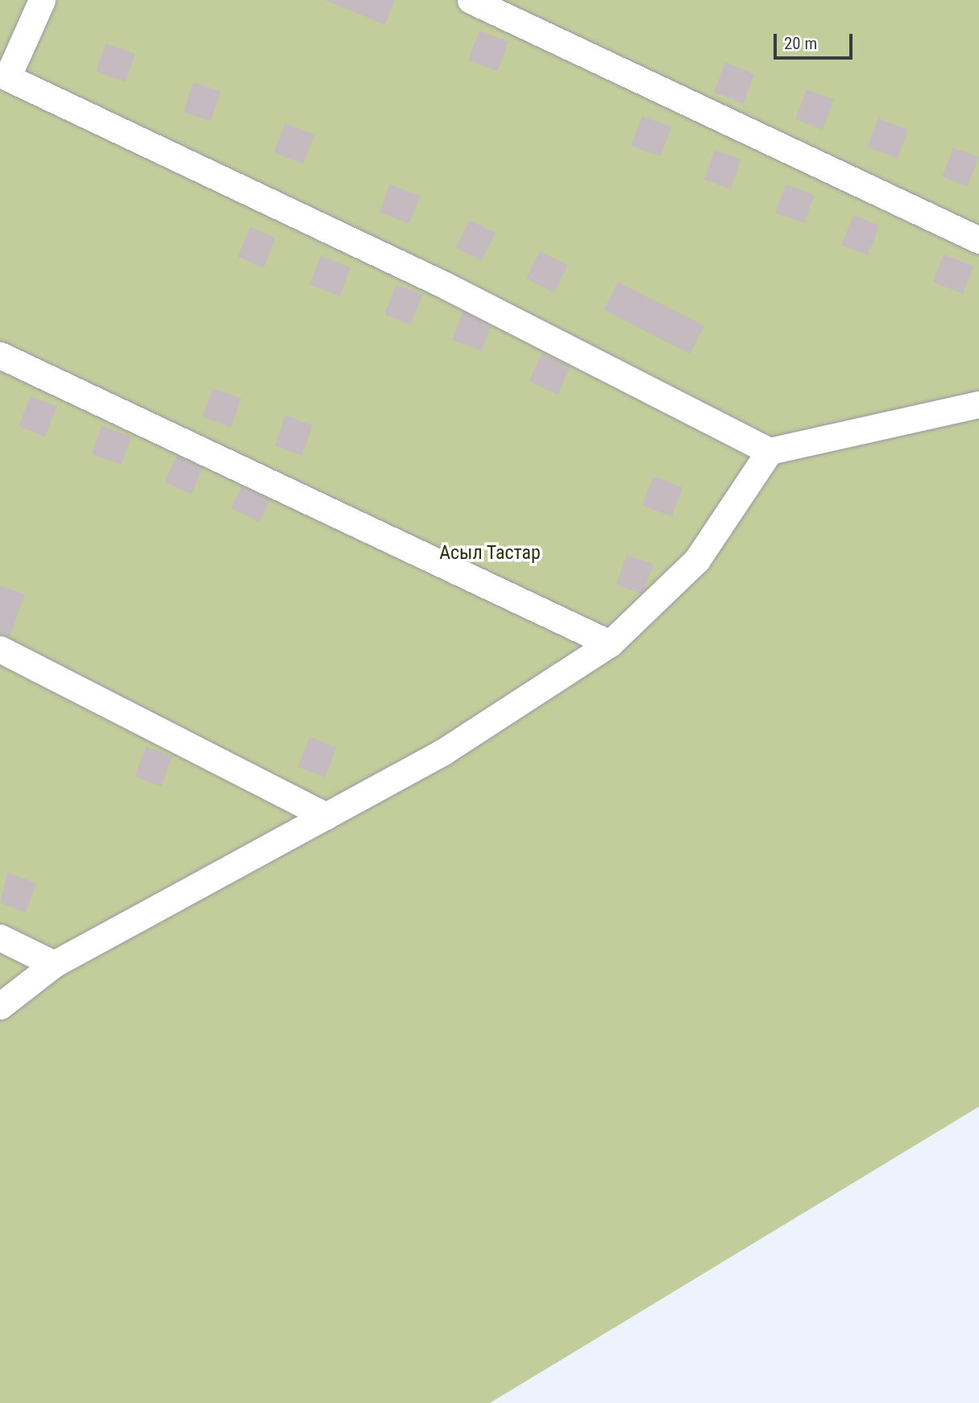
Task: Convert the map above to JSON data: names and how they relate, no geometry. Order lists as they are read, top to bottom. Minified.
{"parks":["Асыл Тастар"],"scale_bar":"20 m"}
